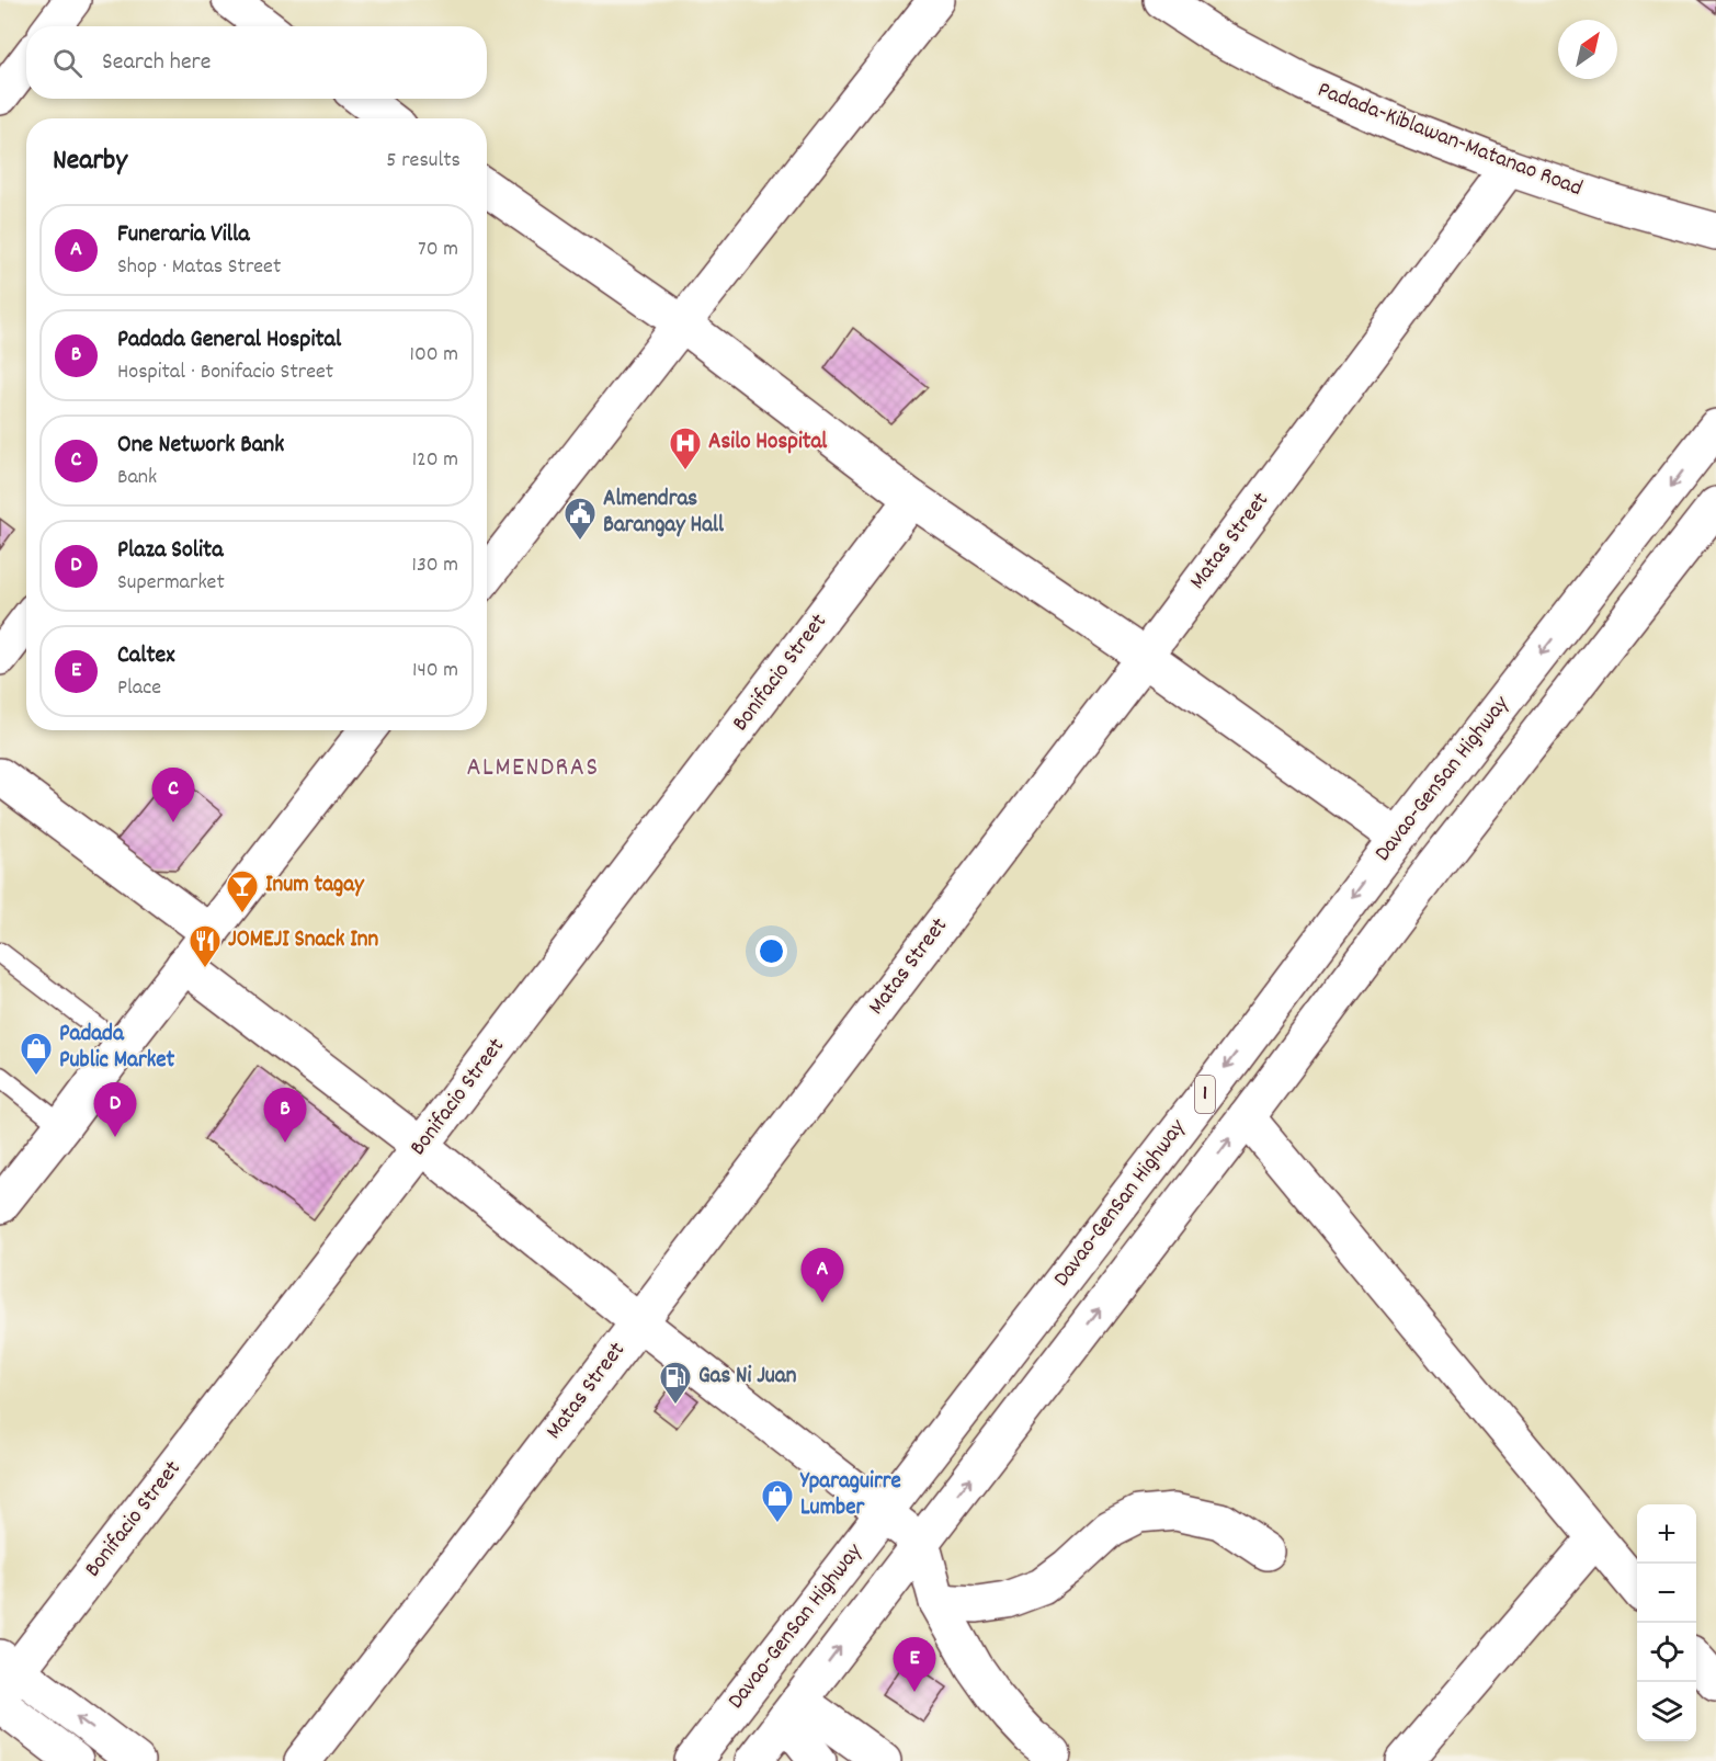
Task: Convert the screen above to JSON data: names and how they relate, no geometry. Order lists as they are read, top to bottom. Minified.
{"streets":{"main road":["Padada-Kiblawan-Matanao Road","Matas Street","Bonifacio Street","Davao-GenSan Highway","1"]},"crossings":[["Padada-Kiblawan-Matanao Road","Matas Street"]],"districts":["ALMENDRAS"],"places":{"hospital":["Asilo Hospital"],"public building":["Almendras Barangay Hall"],"bar":["Inum tagay"],"restaurant":["JOMEJI Snack Inn"],"shop":["Padada Public Market","Yparaguirre Lumber"],"fuel station":["Gas Ni Juan"]},"north":"top right","page":{"search":"Search here","heading":["Nearby","5 results"],"list":[{"mark":"A","name":"Funeraria Villa","note":"Shop · Matas Street","value":"70 m"},{"mark":"B","name":"Padada General Hospital","note":"Hospital · Bonifacio Street","value":"100 m"},{"mark":"C","name":"One Network Bank","note":"Bank","value":"120 m"},{"mark":"D","name":"Plaza Solita","note":"Supermarket","value":"130 m"},{"mark":"E","name":"Caltex","note":"Place","value":"140 m"}],"pins":["C","D","B","A","E"],"map_buttons":["+","−"]}}
